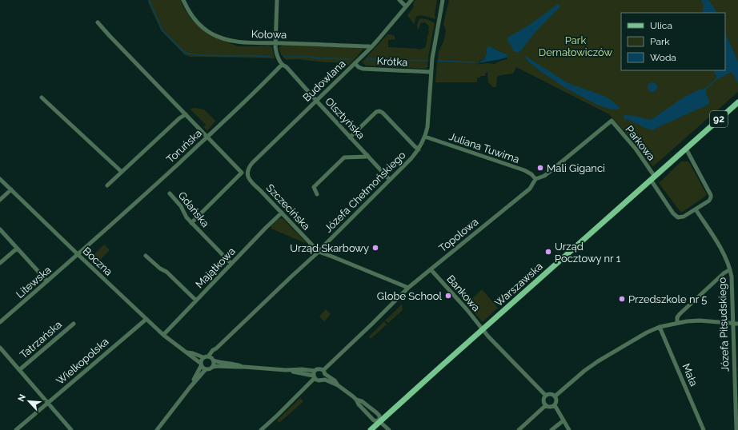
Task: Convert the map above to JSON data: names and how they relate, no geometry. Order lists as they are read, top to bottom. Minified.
{"streets":{"main road":["92","Warszawska"],"street":["Kołowa","Krótka","Budowlana","Olsztyńska","Parkowa","Toruńska","Juliana Tuwima","Józefa Chełmońskiego","Szczecińska","Gdańska","Topolowa","Boczna","Majątkowa","Litewska","Bankowa","Józefa Piłsudskiego","Tatrzańska","Wielkopolska","Mała"]},"crossings":[["Kołowa","Budowlana"],["Krótka","Budowlana"],["Krótka","Józefa Chełmońskiego"],["Budowlana","Olsztyńska"],["Budowlana","Szczecińska"],["Olsztyńska","Toruńska"],["Olsztyńska","Józefa Chełmońskiego"],["Parkowa","Topolowa"],["Parkowa","Warszawska"],["Parkowa","Józefa Piłsudskiego"],["Toruńska","Boczna"],["Toruńska","Litewska"],["Juliana Tuwima","Józefa Chełmońskiego"],["Juliana Tuwima","Topolowa"],["Józefa Chełmońskiego","Szczecińska"],["Józefa Chełmońskiego","Boczna"],["Szczecińska","Topolowa"],["Szczecińska","Majątkowa"],["Gdańska","Majątkowa"],["Topolowa","Bankowa"],["Boczna","Majątkowa"],["Boczna","Litewska"],["Boczna","Wielkopolska"],["Warszawska","Bankowa"]],"parks":["Park Dernałowiczów"],"places":["Mali Giganci","Urząd Skarbowy","Urząd Pocztowy nr 1","Globe School","Przedszkole nr 5"],"legend":["Ulica","Park","Woda"],"north":"top left"}
